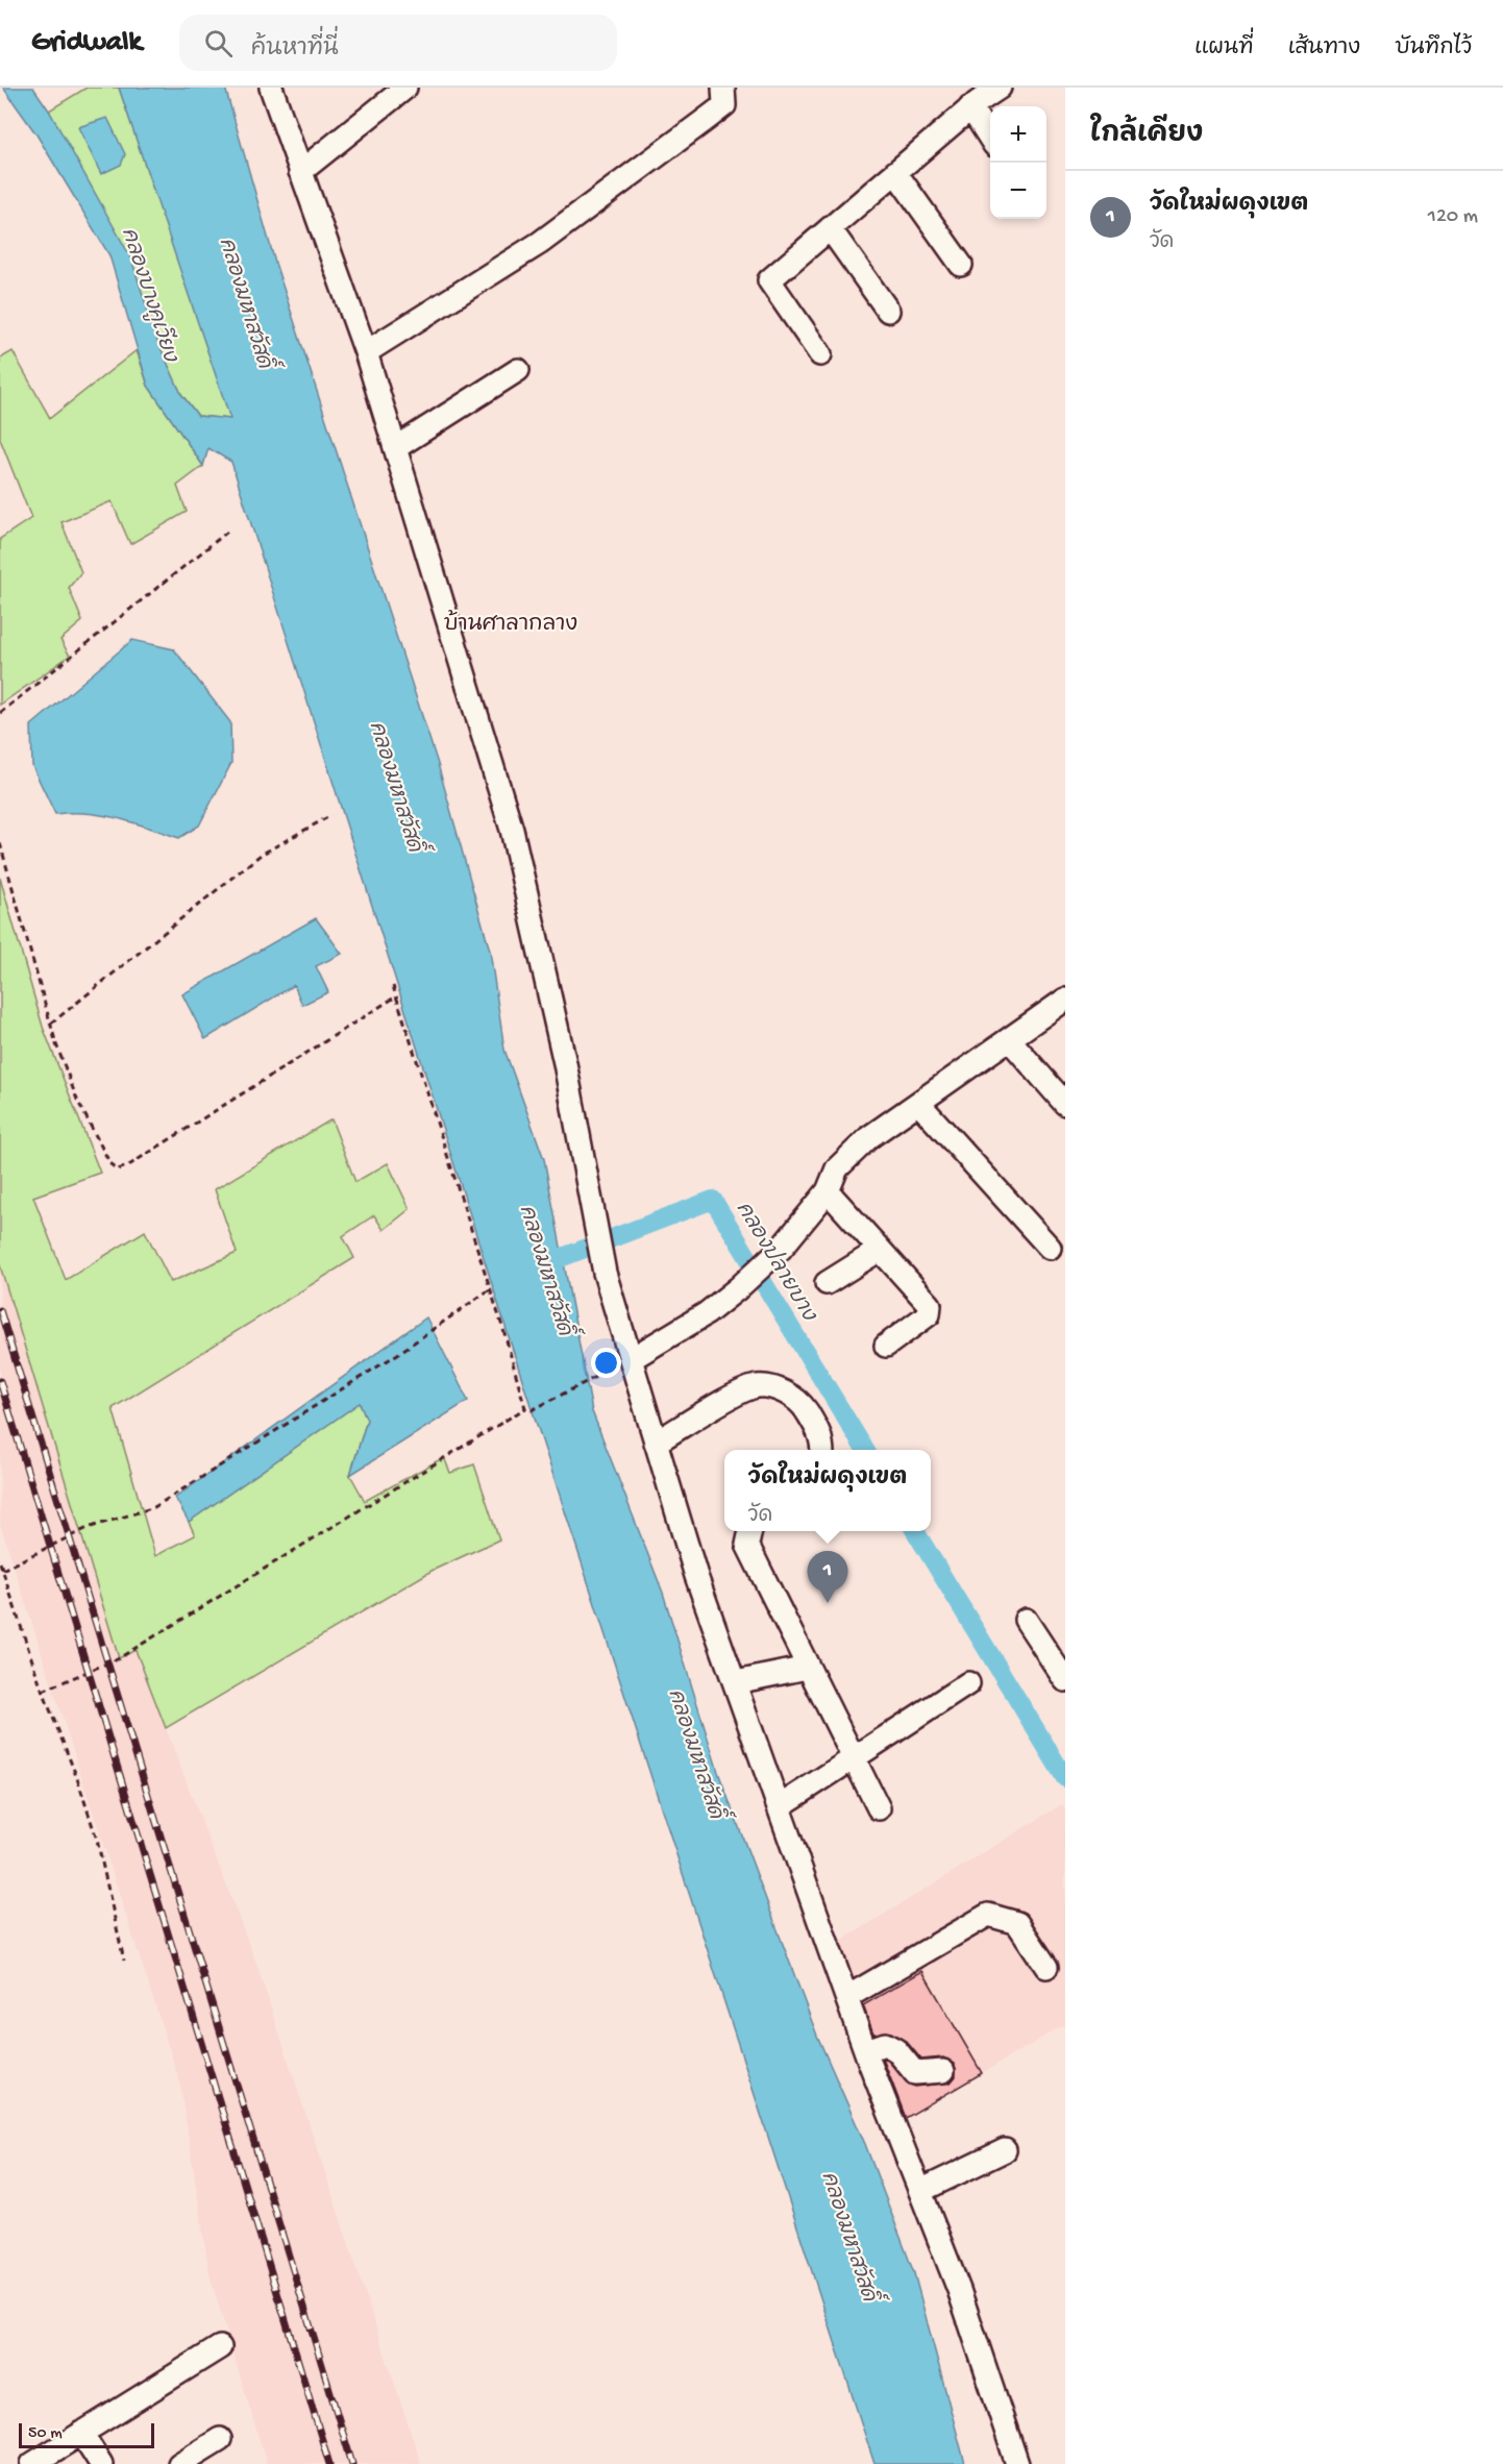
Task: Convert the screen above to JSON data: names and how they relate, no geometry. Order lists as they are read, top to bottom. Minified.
{"districts":["บ้านศาลากลาง"],"water":["คลองบางคูเวียง","คลองมหาสวัสดิ์","คลองปลายบาง"],"scale_bar":"50 m","page":{"header":"Gridwalk","search":"ค้นหาที่นี่","nav":["แผนที่","เส้นทาง","บันทึกไว้"],"heading":"ใกล้เคียง","map_buttons":["+","−"],"list":[{"mark":"1","name":"วัดใหม่ผดุงเขต","note":"วัด","value":"120 m"}],"popup":["วัดใหม่ผดุงเขต","วัด"],"pins":"1","scale":"50 m"}}
